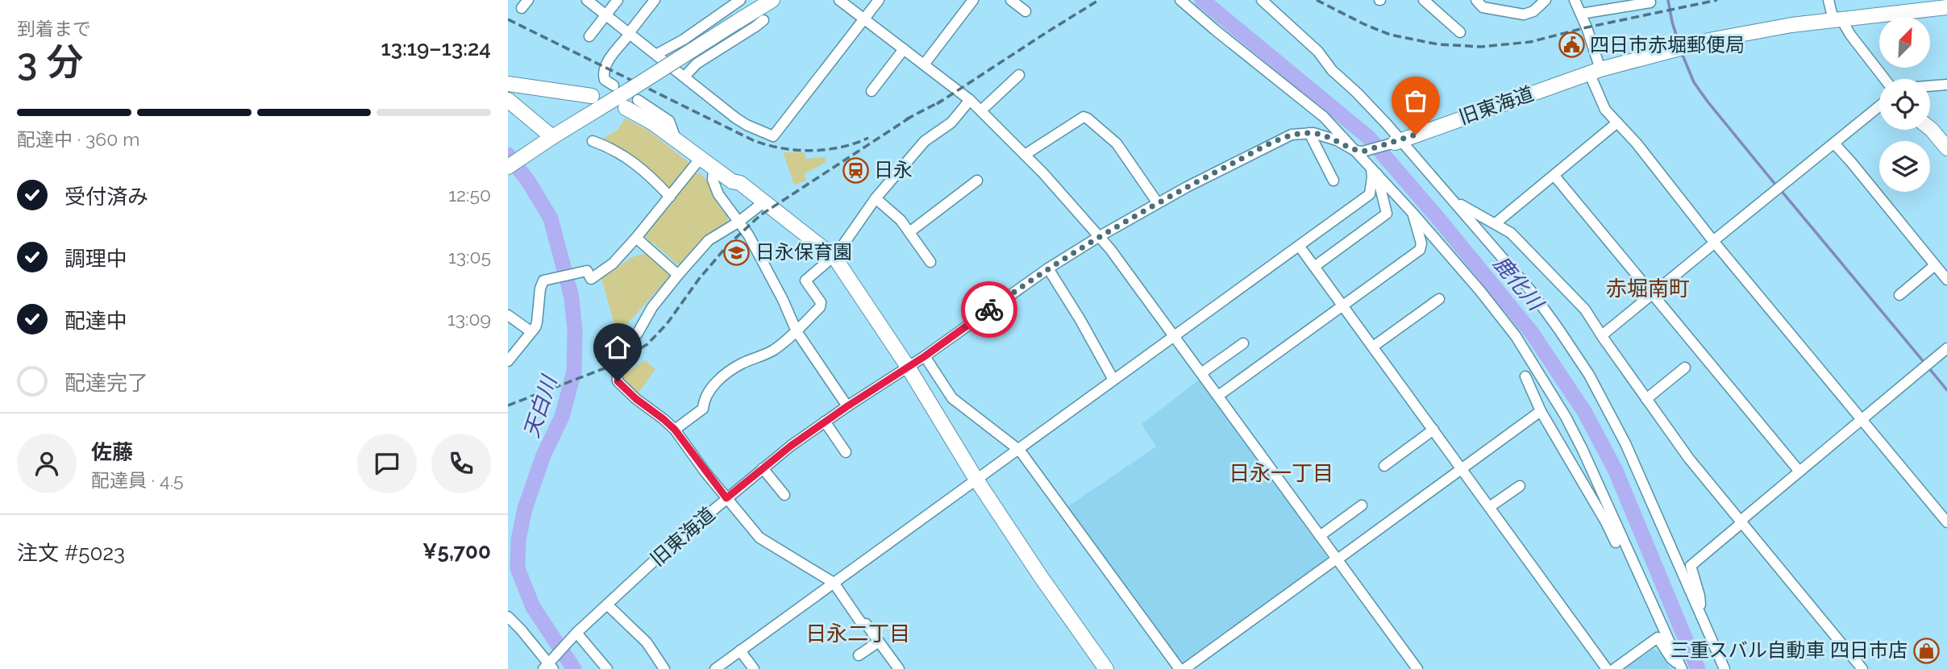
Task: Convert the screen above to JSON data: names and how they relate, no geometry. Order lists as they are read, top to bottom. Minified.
{"streets":{"street":["旧東海道"]},"districts":["赤堀南町","日永一丁目","日永二丁目"],"water":["鹿化川","天白川"],"places":{"public building":["四日市赤堀郵便局"],"station":["日永"],"school or university":["日永保育園"],"shop":["三重スバル自動車 四日市店"]},"north":"top right","page":{"heading":["3 分","到着まで","13:19–13:24"],"panel":["佐藤","配達員 · 4.5","注文 #5023","¥5,700"],"bar":"配達中 · 360 m","list":[["受付済み","12:50"],["調理中","13:05"],["配達中","13:09"],"配達完了"]}}
